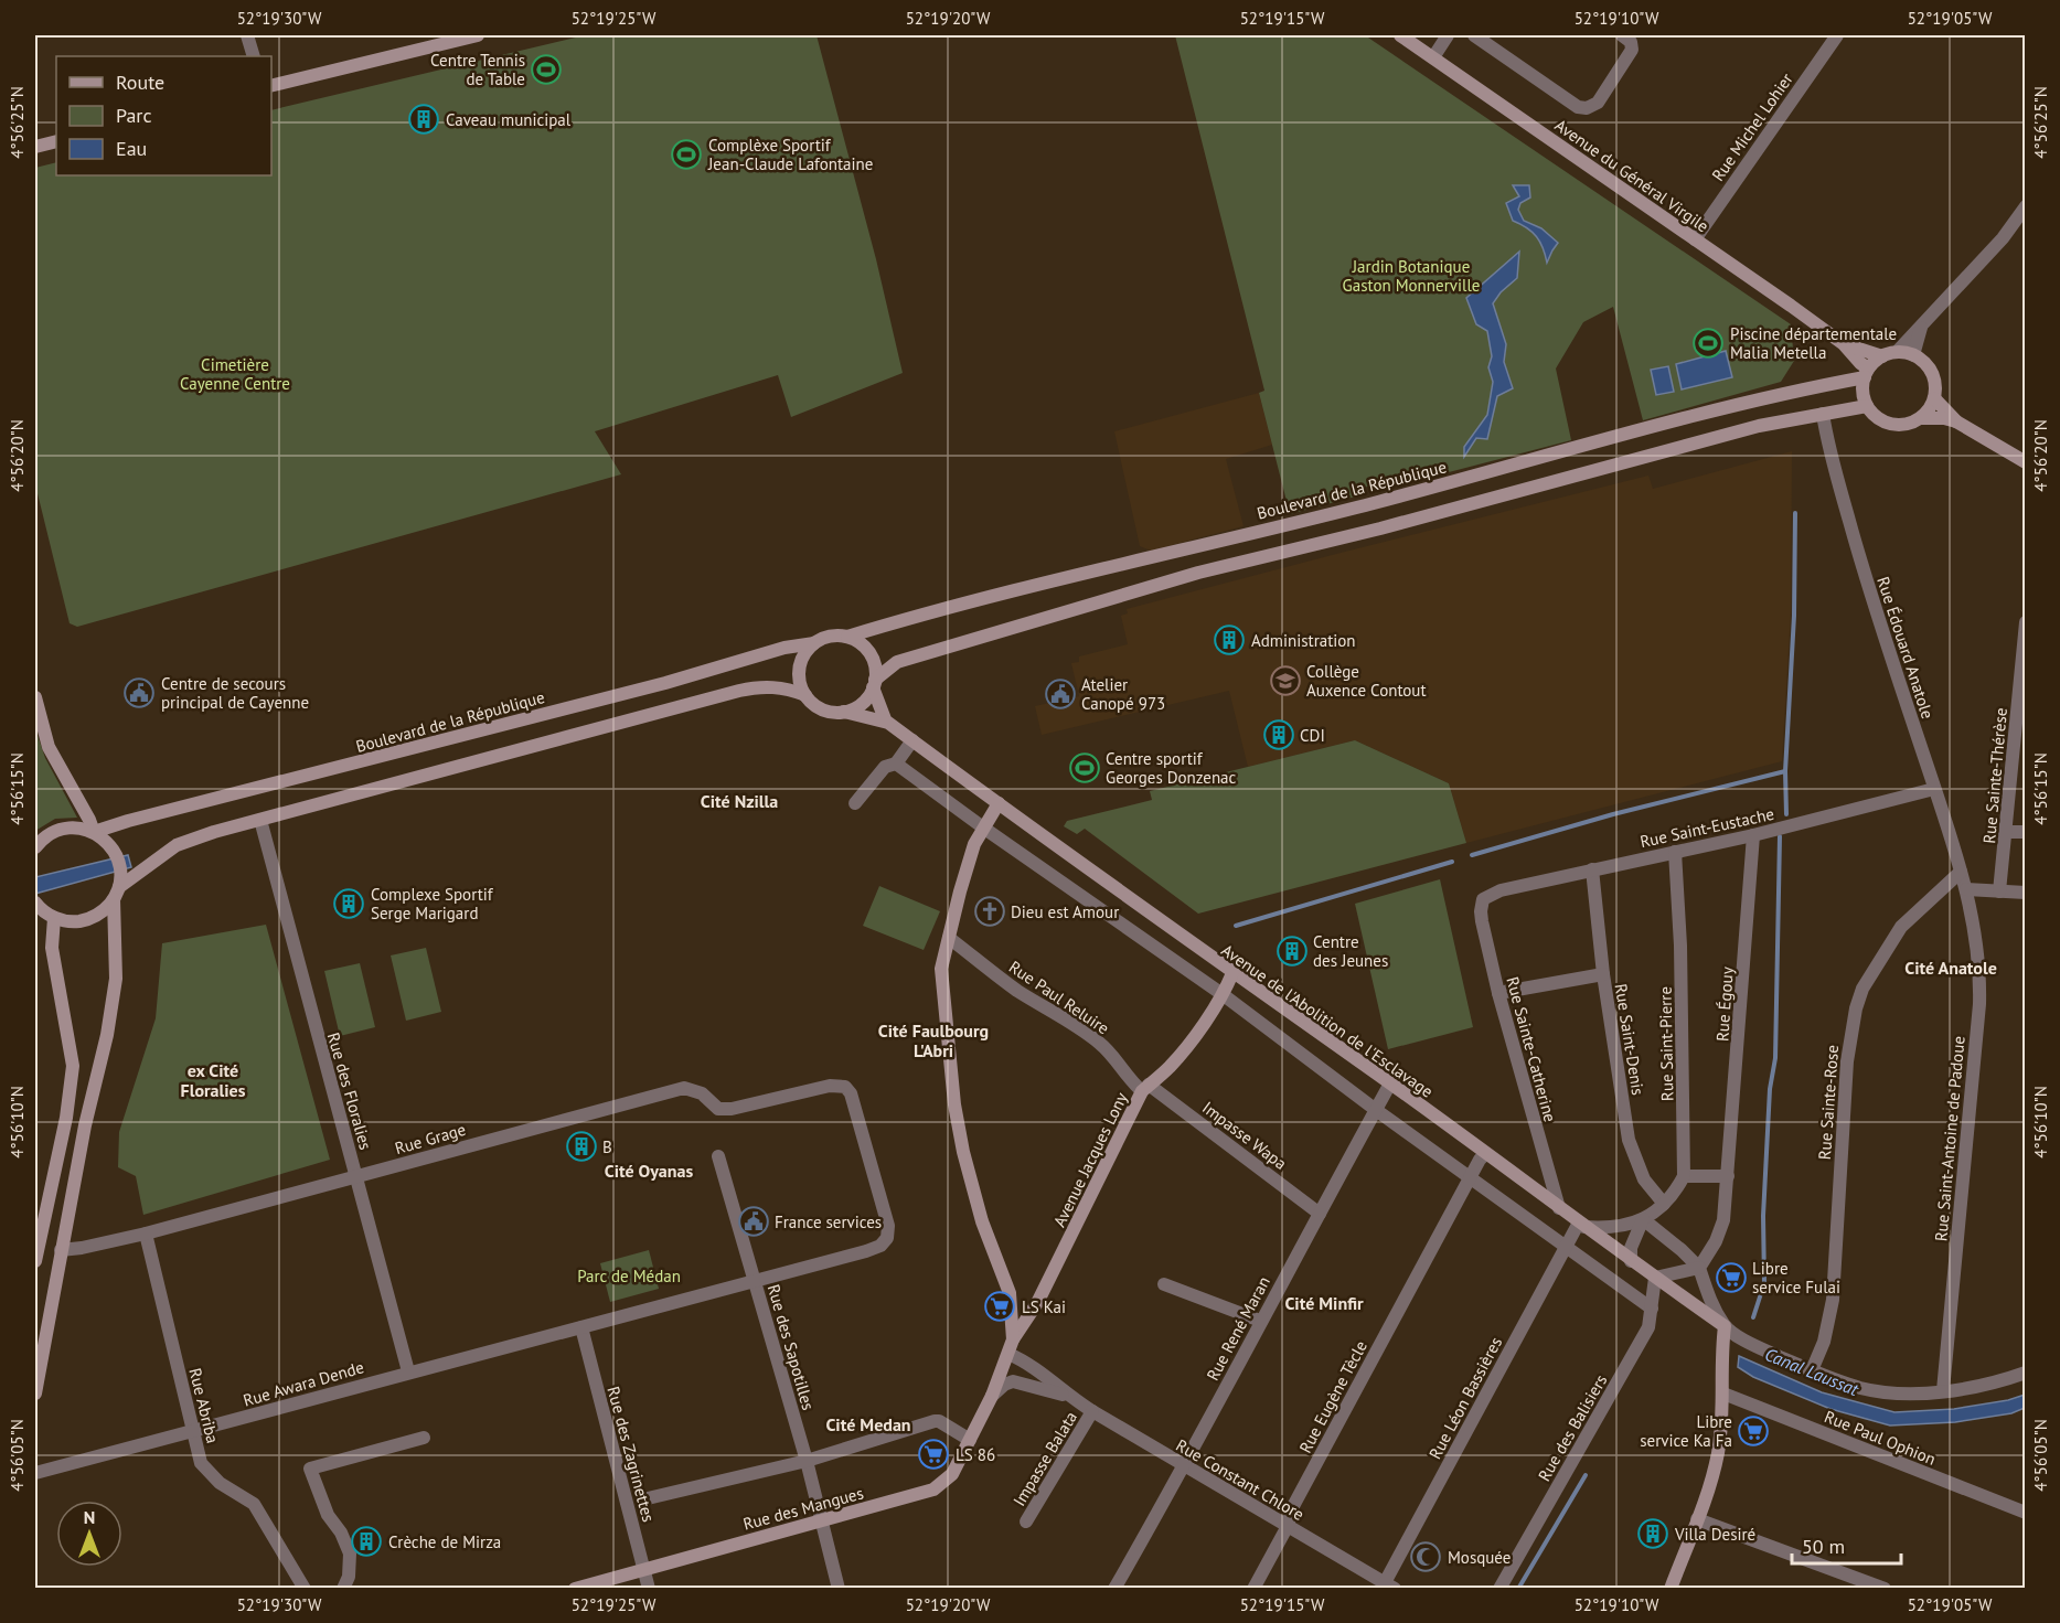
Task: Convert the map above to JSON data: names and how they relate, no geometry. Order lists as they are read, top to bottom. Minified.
{"streets":{"street":["Rue Michel Lohier","Avenue du Général Virgile","Boulevard de la République","Rue Édouard Anatole","Rue Sainte-Thérèse","Rue Saint-Eustache","Rue Paul Reluire","Rue Égouy","Avenue de l'Abolition de l'Esclavage","Rue Saint-Denis","Rue Saint-Pierre","Rue Sainte-Catherine","Rue des Floralies","Rue Sainte-Rose","Impasse Wapa","Rue Grage","Rue Saint-Antoine de Padoue","Avenue Jacques Lony","Rue René Maran","Rue des Sapotilles","Rue Awara Dende","Rue Eugène Tècle","Rue Léon Bassières","Rue Abriba","Rue des Balisiers","Rue Paul Ophion","Rue des Zagrinettes","Impasse Balata","Rue Constant Chlore","Rue des Mangues"]},"crossings":[["Rue Michel Lohier","Avenue du Général Virgile"],["Avenue du Général Virgile","Boulevard de la République"],["Boulevard de la République","Avenue de l'Abolition de l'Esclavage"],["Rue Édouard Anatole","Rue Saint-Eustache"],["Rue Édouard Anatole","Rue Sainte-Rose"],["Rue Édouard Anatole","Rue Saint-Antoine de Padoue"],["Rue Saint-Eustache","Rue Égouy"],["Rue Saint-Eustache","Rue Saint-Denis"],["Rue Saint-Eustache","Rue Saint-Pierre"],["Rue Saint-Eustache","Rue Sainte-Catherine"],["Rue Paul Reluire","Impasse Wapa"],["Rue Paul Reluire","Avenue Jacques Lony"],["Avenue de l'Abolition de l'Esclavage","Rue Sainte-Catherine"],["Avenue de l'Abolition de l'Esclavage","Avenue Jacques Lony"],["Avenue de l'Abolition de l'Esclavage","Rue René Maran"],["Avenue de l'Abolition de l'Esclavage","Rue Eugène Tècle"],["Avenue de l'Abolition de l'Esclavage","Rue Léon Bassières"],["Avenue de l'Abolition de l'Esclavage","Rue des Balisiers"],["Rue des Floralies","Rue Grage"],["Rue des Floralies","Rue Awara Dende"],["Impasse Wapa","Avenue Jacques Lony"],["Impasse Wapa","Rue René Maran"],["Rue Grage","Rue Awara Dende"],["Rue Grage","Rue Abriba"],["Avenue Jacques Lony","Rue des Mangues"],["Rue René Maran","Rue Constant Chlore"],["Rue des Sapotilles","Rue Awara Dende"],["Rue des Sapotilles","Rue des Mangues"],["Rue Awara Dende","Rue Abriba"],["Rue Awara Dende","Rue des Zagrinettes"],["Rue Eugène Tècle","Rue Constant Chlore"],["Rue Léon Bassières","Rue Constant Chlore"],["Rue des Zagrinettes","Rue des Mangues"],["Impasse Balata","Rue Constant Chlore"],["Rue Constant Chlore","Rue des Mangues"]],"districts":["Cité Nzilla","Cité Anatole","Cité Faulbourg L'Abri","ex Cité Floralies","Cité Oyanas","Cité Minfir","Cité Medan"],"water":["Canal Laussat"],"parks":["Jardin Botanique Gaston Monnerville","Cimetière Cayenne Centre","Parc de Médan"],"places":{"sports":["Centre Tennis de Table","Complèxe Sportif Jean-Claude Lafontaine","Piscine départementale Malia Metella","Centre sportif Georges Donzenac"],"building":["Caveau municipal","Administration","CDI","Complexe Sportif Serge Marigard","Centre des Jeunes","B","Villa Desiré","Crèche de Mirza"],"school or university":["Collège Auxence Contout"],"public building":["Centre de secours principal de Cayenne","Atelier Canopé 973","France services"],"church":["Dieu est Amour"],"supermarket":["Libre service Fulai","LS Kai","Libre service Ka Fa","LS 86"],"mosque":["Mosquée"]},"legend":["Route","Parc","Eau"],"scale_bar":"50 m","north":"top","coordinates":["52°19'30\"W","52°19'25\"W","52°19'20\"W","52°19'15\"W","52°19'10\"W","52°19'05\"W","4°56'25\"N","4°56'20\"N","4°56'15\"N","4°56'10\"N","4°56'05\"N"]}
